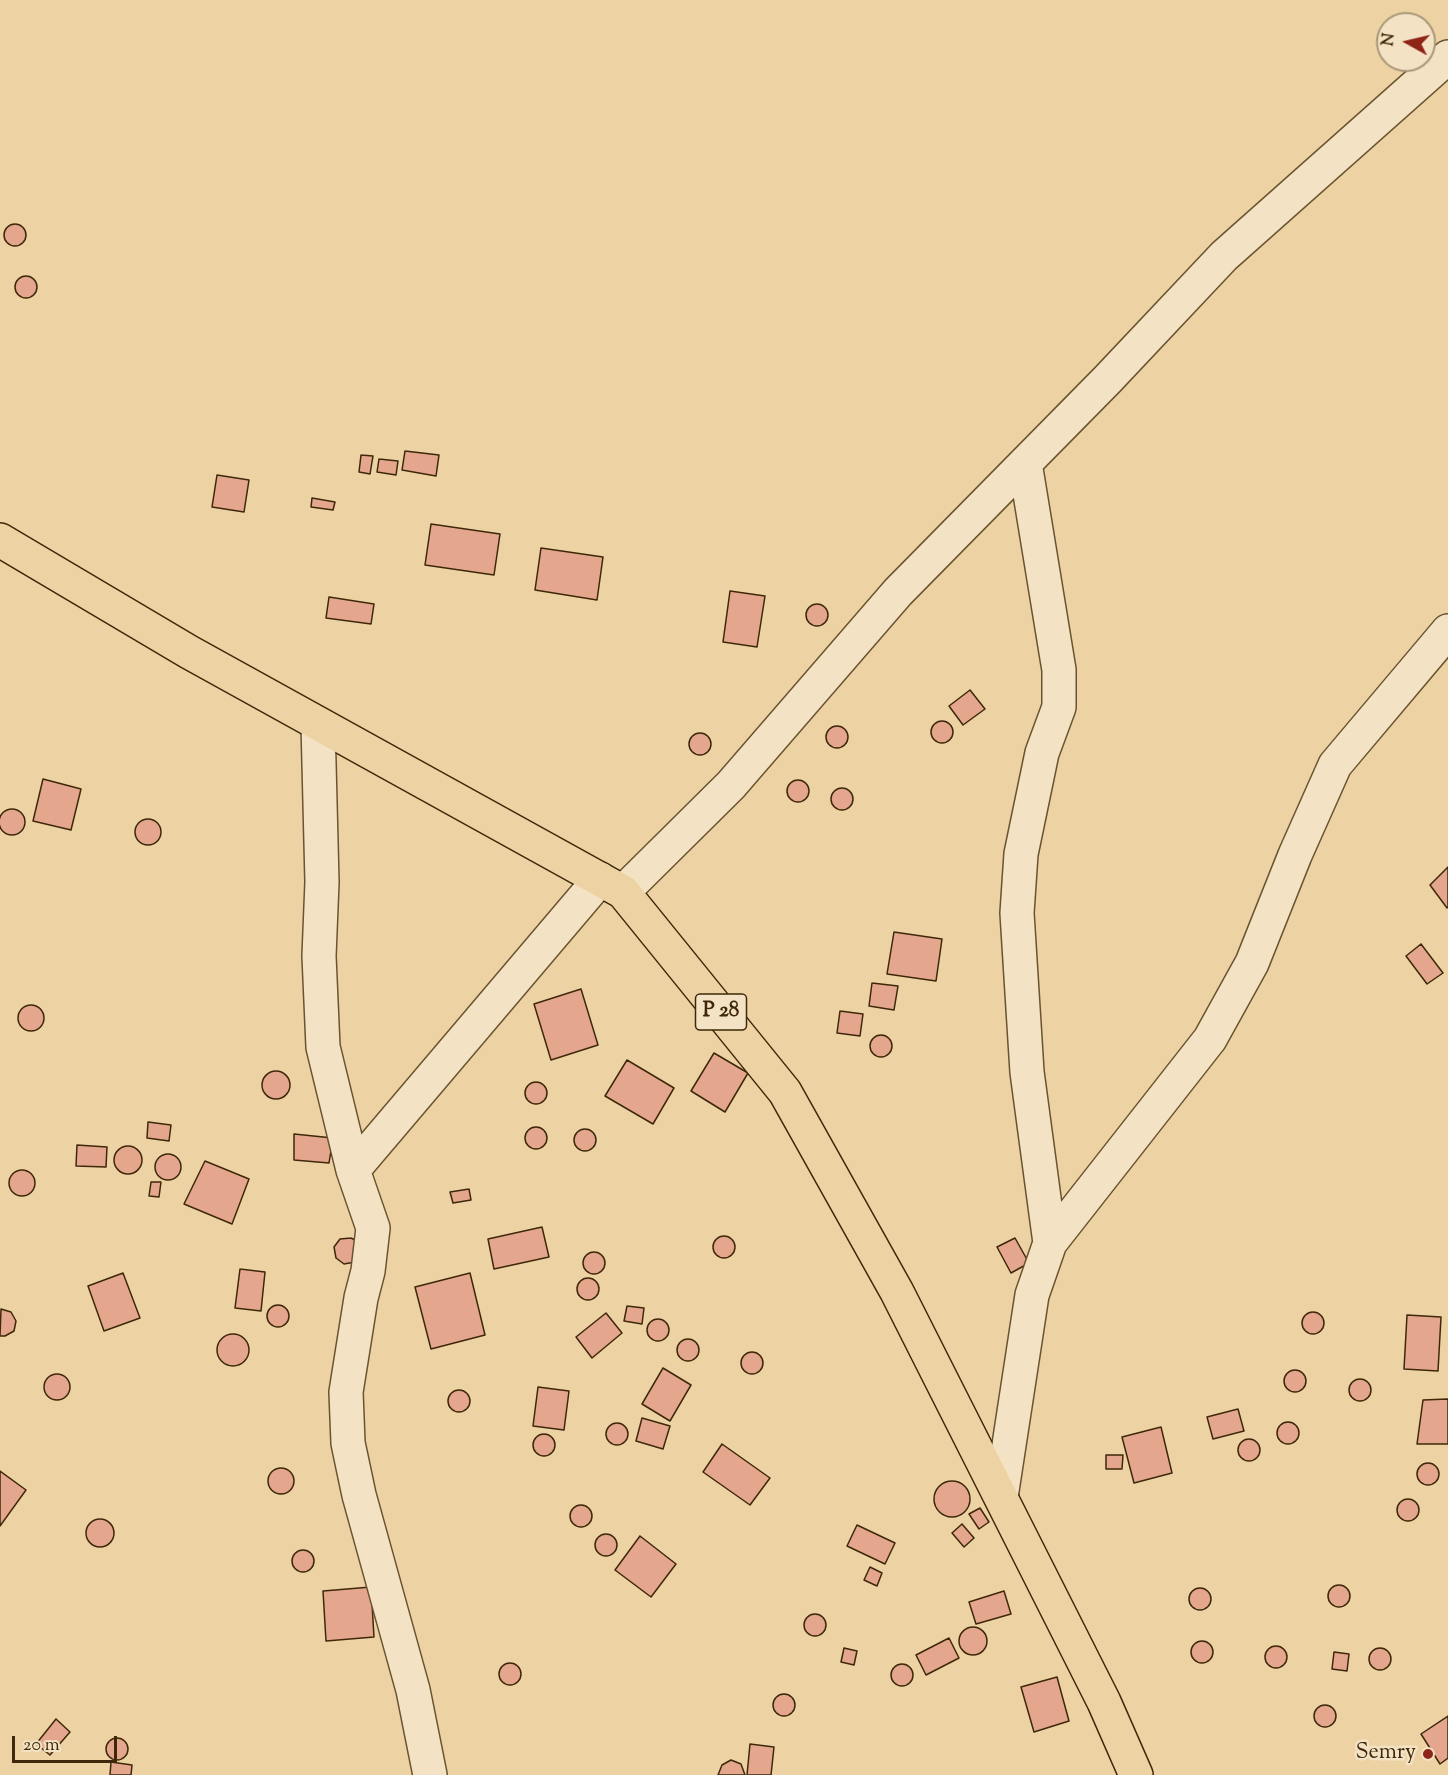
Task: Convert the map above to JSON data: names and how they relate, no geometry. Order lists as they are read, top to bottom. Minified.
{"streets":{"main road":["P 28"]},"places":["Semry"],"scale_bar":"20 m","north":"left"}
